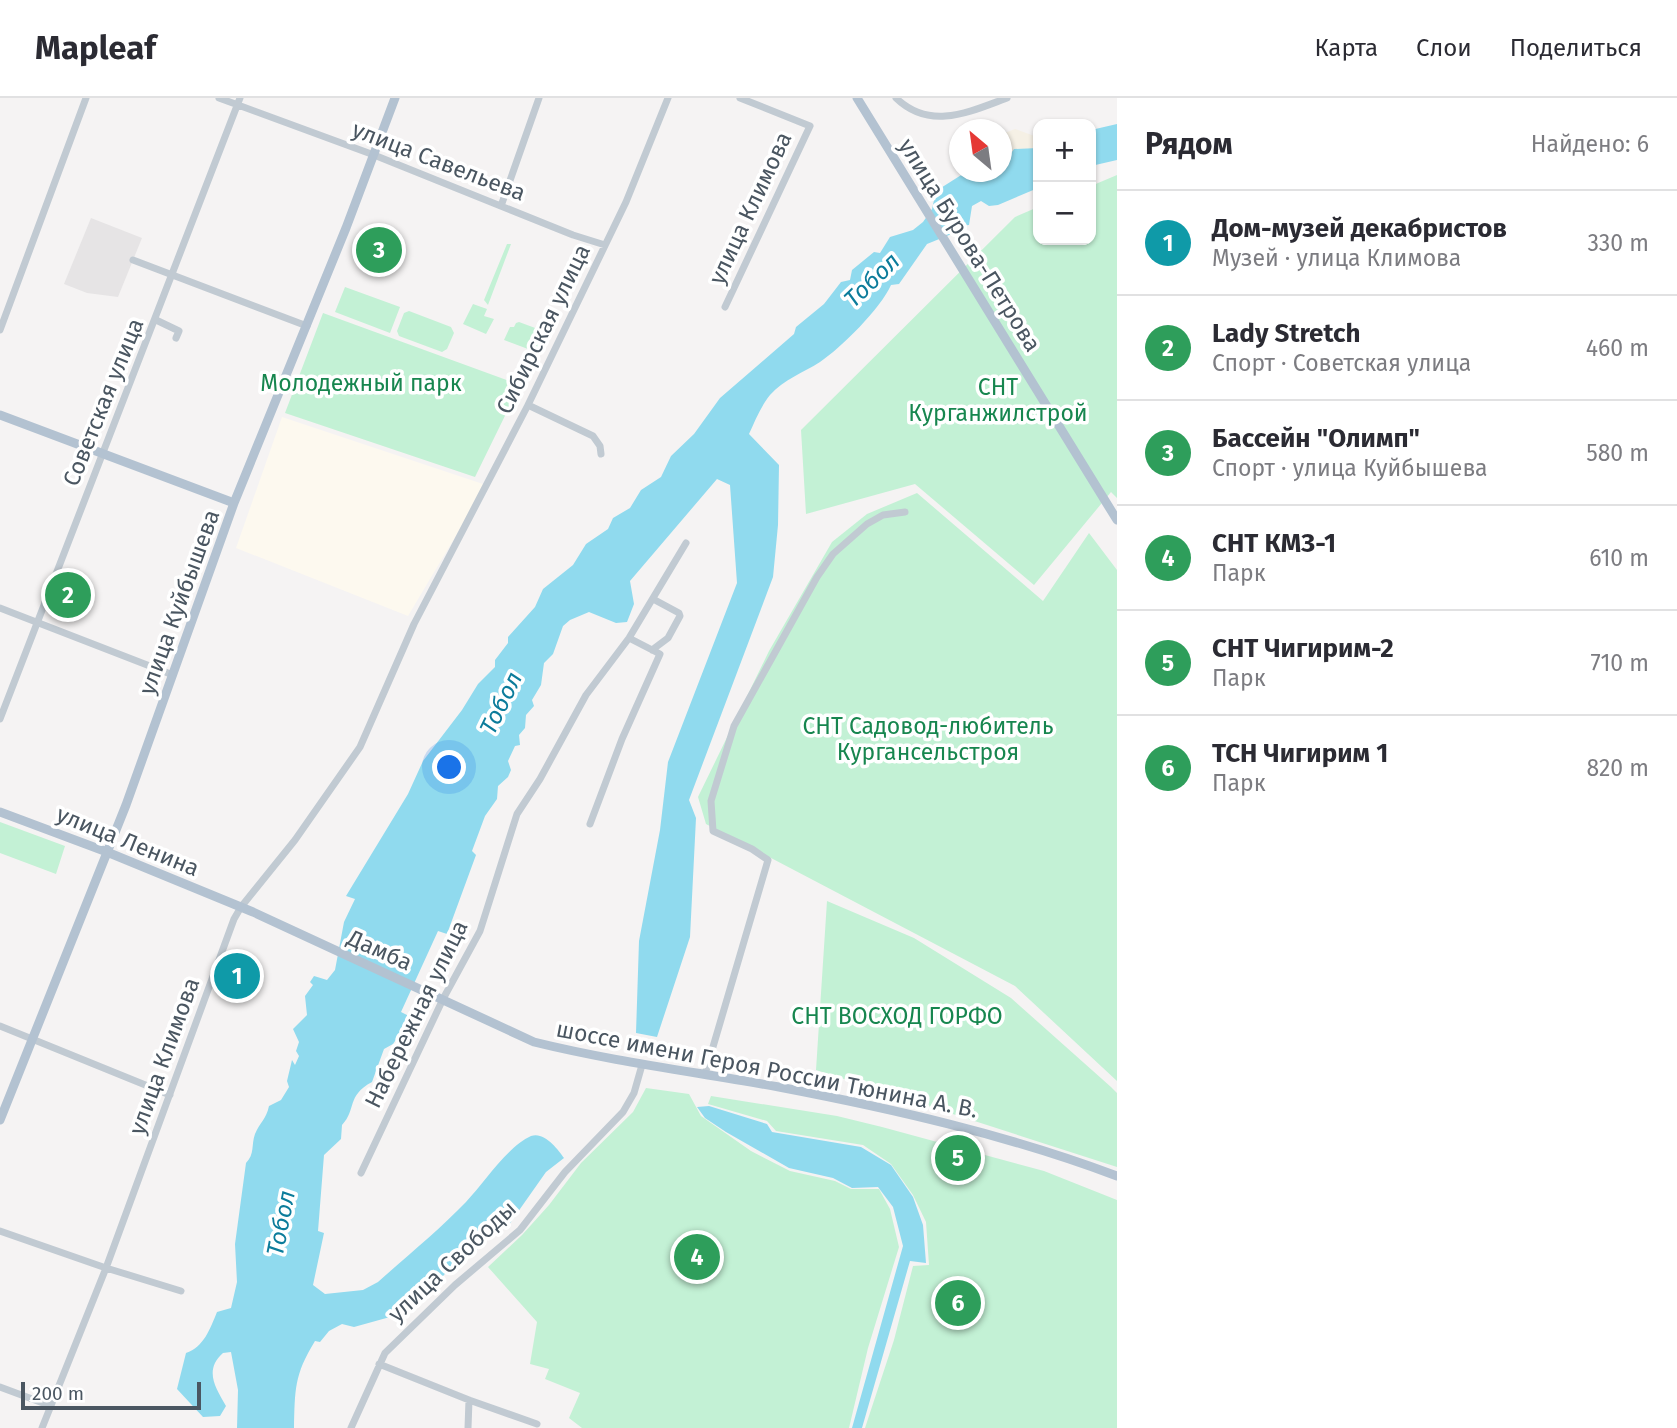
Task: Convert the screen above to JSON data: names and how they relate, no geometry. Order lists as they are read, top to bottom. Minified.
{"streets":{"main road":["улица Бурова-Петрова","улица Куйбышева","улица Ленина","Дамба","шоссе имени Героя России Тюнина А. В."],"street":["улица Савельева","улица Климова","Сибирская улица","Советская улица","Набережная улица","улица Свободы"]},"crossings":[["улица Савельева","Сибирская улица"],["улица Савельева","Советская улица"],["улица Савельева","улица Куйбышева"],["улица Климова","Сибирская улица"],["улица Климова","улица Ленина"],["улица Куйбышева","улица Ленина"],["улица Ленина","Дамба"],["Дамба","Набережная улица"],["Дамба","шоссе имени Героя России Тюнина А. В."],["Набережная улица","шоссе имени Героя России Тюнина А. В."],["шоссе имени Героя России Тюнина А. В.","улица Свободы"]],"water":["Тобол"],"parks":["Молодежный парк","СНТ Курганжилстрой","СНТ Садовод-любитель Кургансельстроя","СНТ ВОСХОД ГОРФО"],"scale_bar":"200 m","north":"top left","page":{"header":"Mapleaf","nav":["Карта","Слои","Поделиться"],"heading":["Рядом","Найдено: 6"],"map_buttons":["+","−"],"list":[{"mark":"1","name":"Дом-музей декабристов","note":"Музей · улица Климова","value":"330 m"},{"mark":"2","name":"Lady Stretch","note":"Спорт · Советская улица","value":"460 m"},{"mark":"3","name":"Бассейн \"Олимп\"","note":"Спорт · улица Куйбышева","value":"580 m"},{"mark":"4","name":"СНТ КМЗ-1","note":"Парк","value":"610 m"},{"mark":"5","name":"СНТ Чигирим-2","note":"Парк","value":"710 m"},{"mark":"6","name":"ТСН Чигирим 1","note":"Парк","value":"820 m"}],"pins":["3","2","1","5","4","6"],"scale":"200 m"}}
